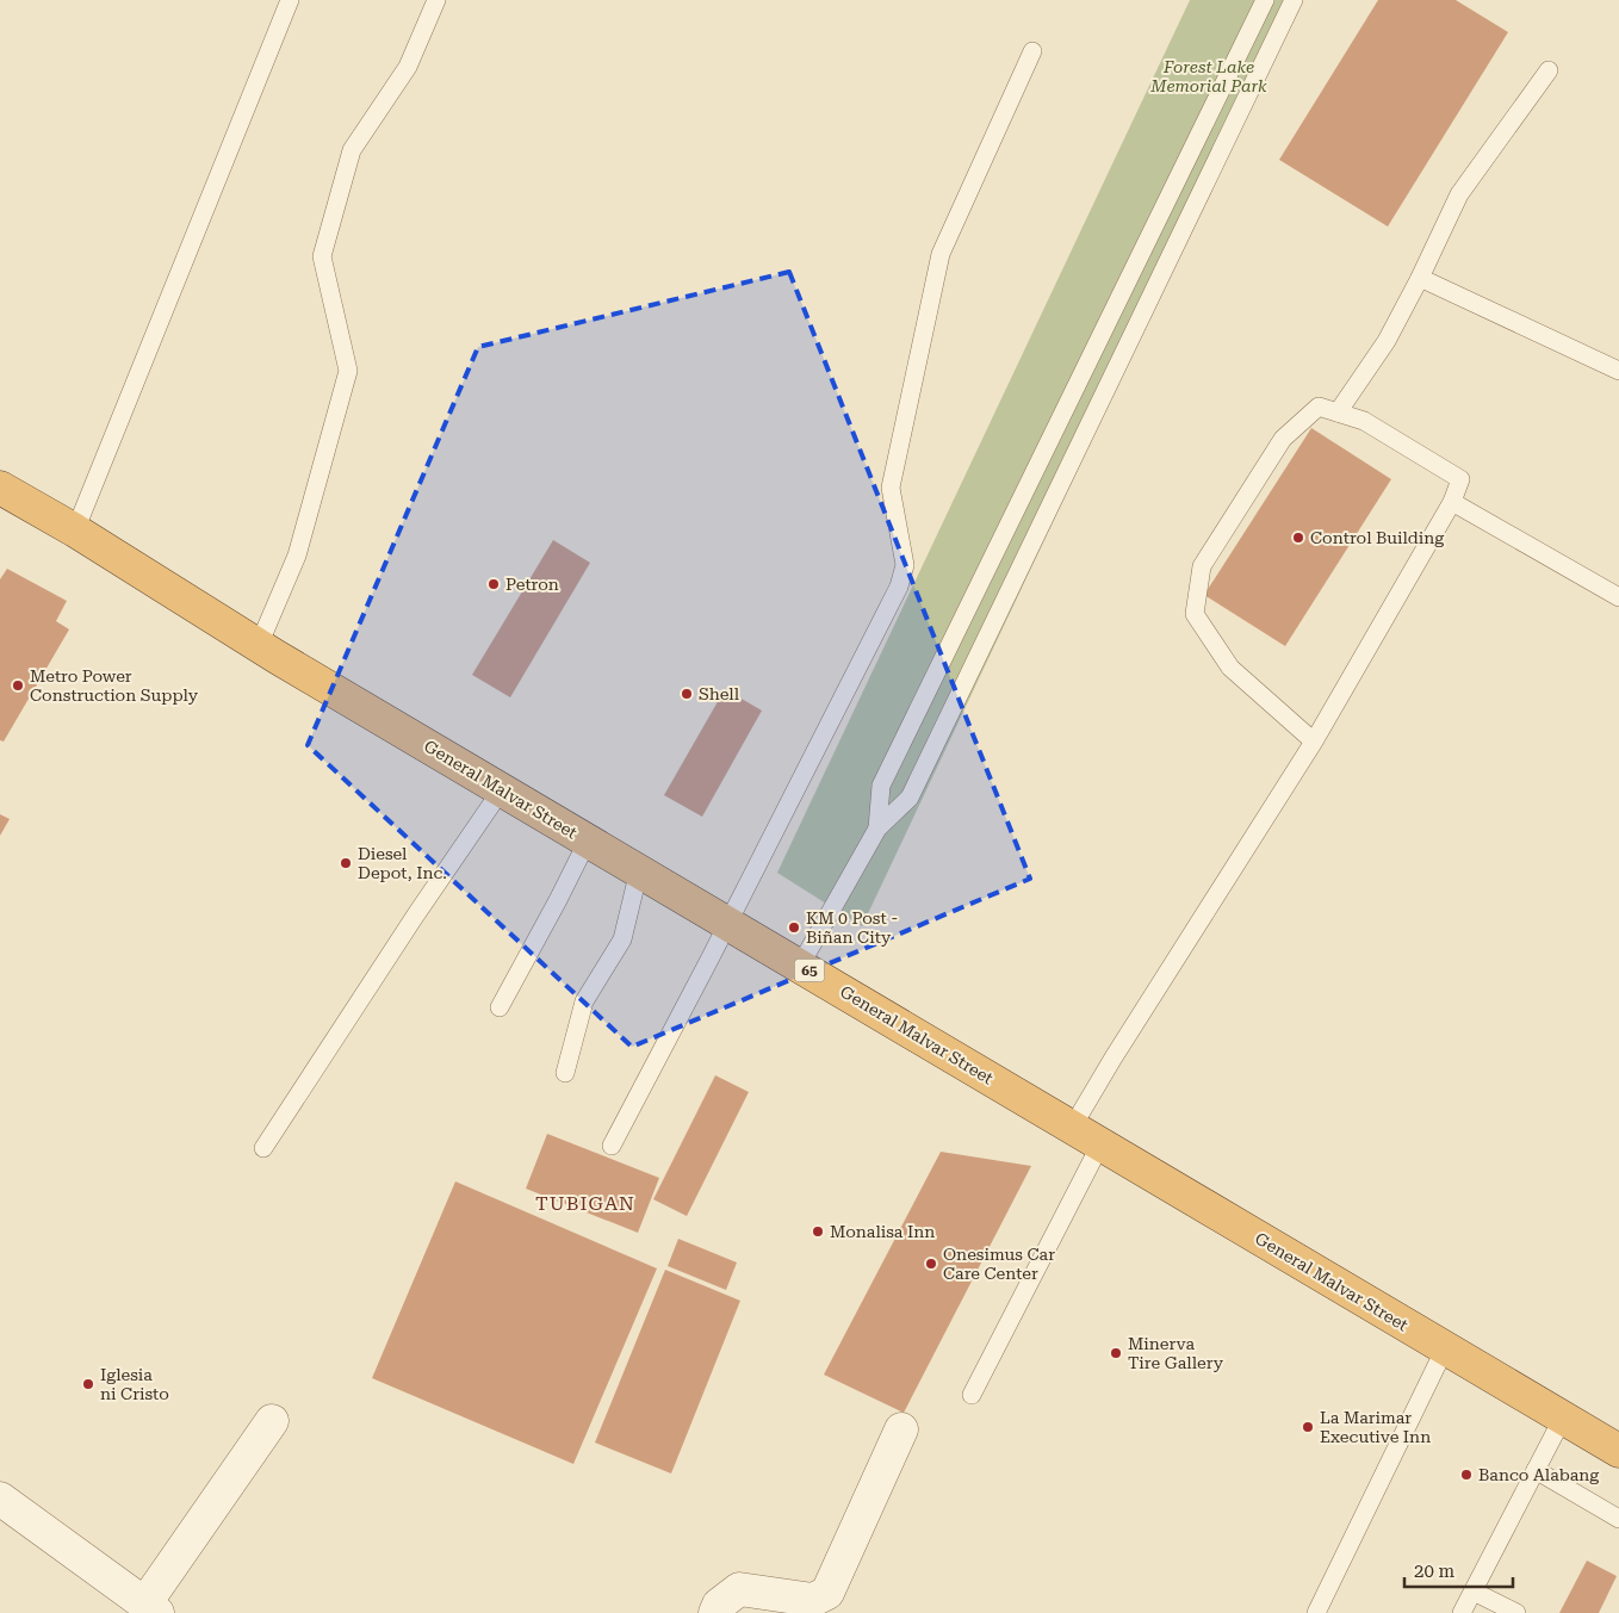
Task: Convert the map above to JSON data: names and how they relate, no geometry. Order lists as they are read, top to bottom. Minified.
{"streets":{"highway":["General Malvar Street","65"]},"districts":["TUBIGAN"],"parks":["Forest Lake Memorial Park"],"places":["Control Building","Petron","Metro Power Construction Supply","Shell","Diesel Depot, Inc.","KM 0 Post - Biñan City","Monalisa Inn","Onesimus Car Care Center","Minerva Tire Gallery","Iglesia ni Cristo","La Marimar Executive Inn","Banco Alabang"],"scale_bar":"20 m"}
